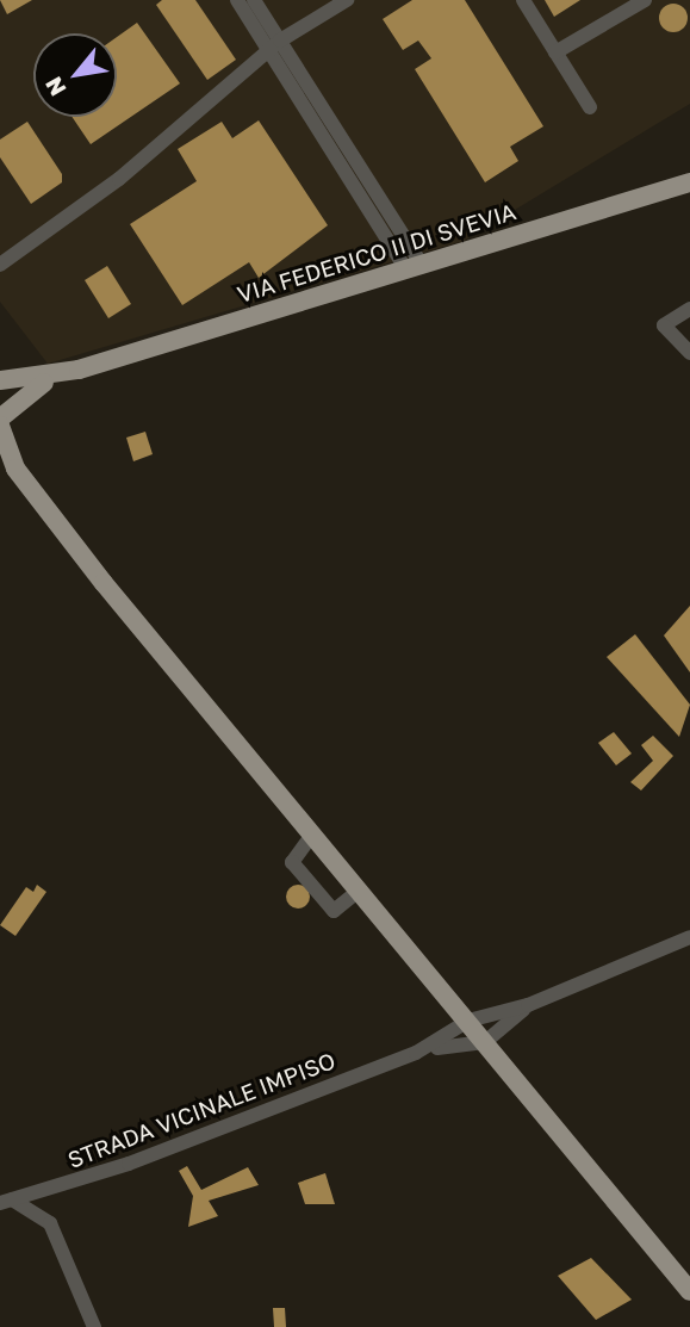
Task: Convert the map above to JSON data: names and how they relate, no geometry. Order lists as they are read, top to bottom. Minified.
{"streets":{"main road":["VIA FEDERICO II DI SVEVIA"],"street":["STRADA VICINALE IMPISO"]},"north":"bottom left"}
